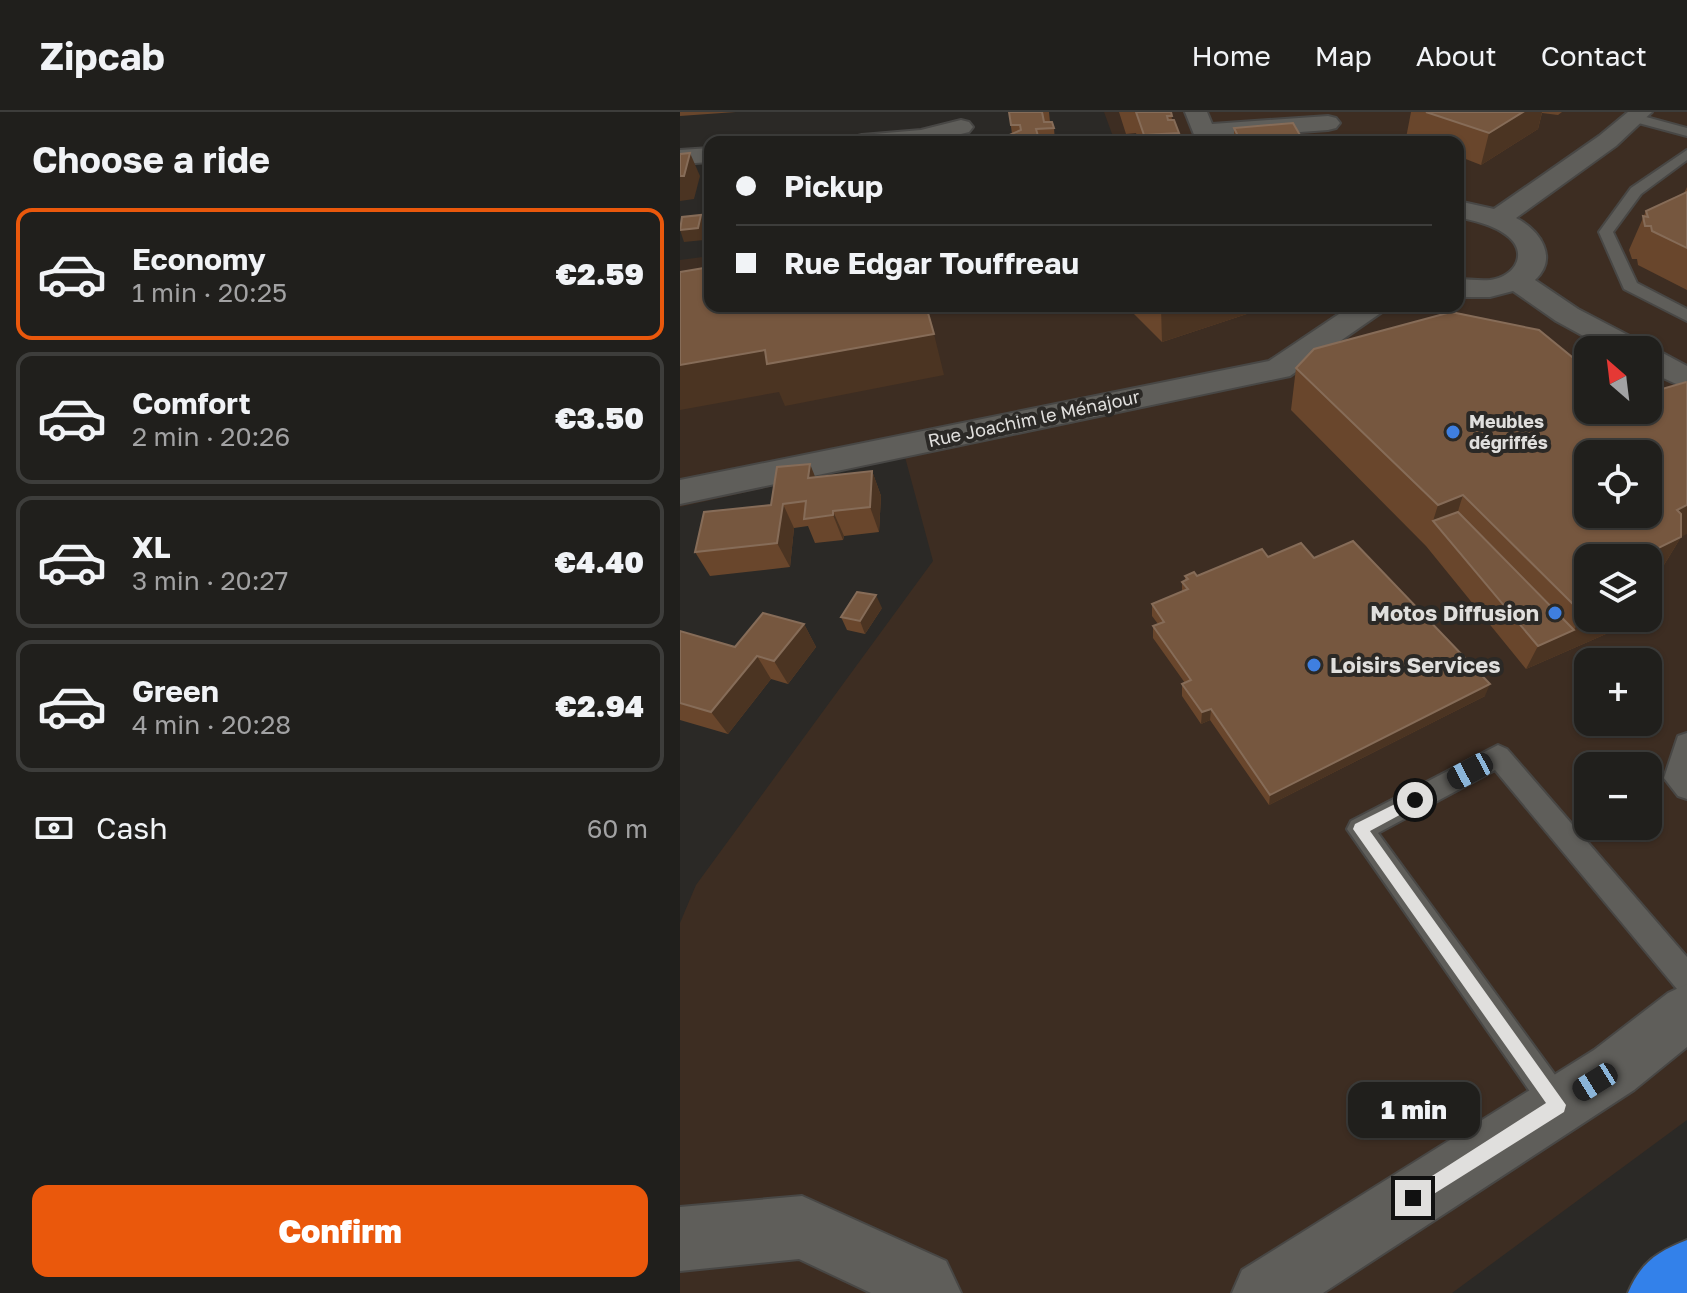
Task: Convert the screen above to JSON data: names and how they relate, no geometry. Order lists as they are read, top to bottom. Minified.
{"streets":{"street":["Rue Joachim le Ménajour"]},"places":["Meubles dégriffés","Motos Diffusion","Loisirs Services"],"north":"top left","page":{"header":"Zipcab","nav":["Home","Map","About","Contact"],"heading":"Choose a ride","banner":["Pickup","Rue Edgar Touffreau"],"list":[{"name":"Economy","note":"1 min · 20:25","value":"€2.59"},{"name":"Comfort","note":"2 min · 20:26","value":"€3.50"},{"name":"XL","note":"3 min · 20:27","value":"€4.40"},{"name":"Green","note":"4 min · 20:28","value":"€2.94"}],"map_buttons":["+","−"],"pay":["Cash","60 m"],"bubble":"1 min","buttons":"Confirm"}}
